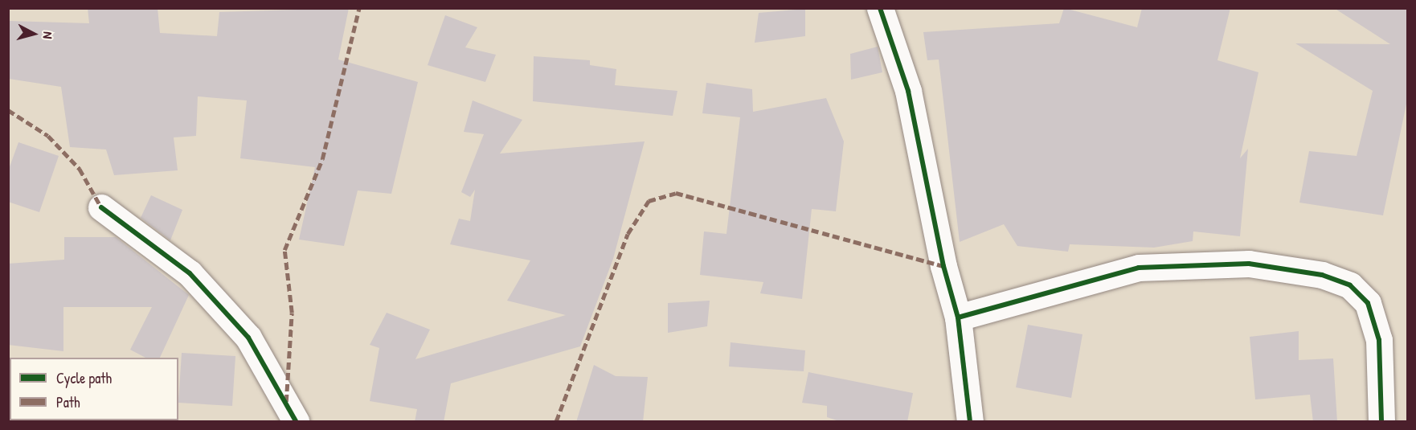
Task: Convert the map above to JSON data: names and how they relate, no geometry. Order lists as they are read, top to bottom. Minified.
{"legend":["Cycle path","Path"],"north":"right"}
